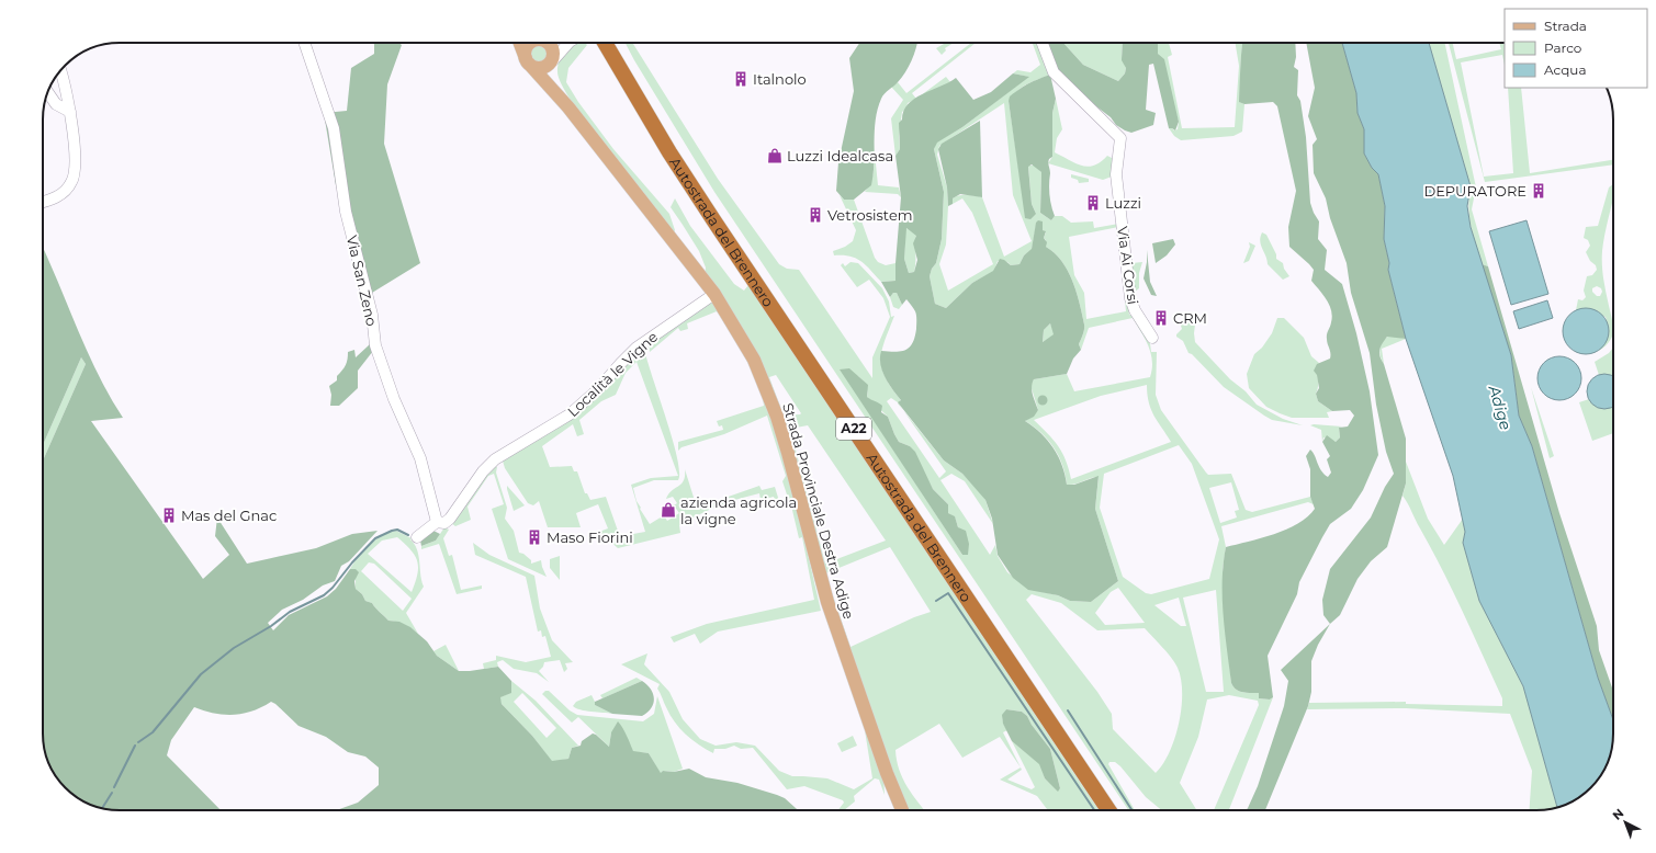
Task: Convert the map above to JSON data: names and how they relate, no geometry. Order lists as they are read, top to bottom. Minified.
{"streets":{"highway":["Autostrada del Brennero","A22"],"main road":["Strada Provinciale Destra Adige"],"street":["Via Ai Corsi","Via San Zeno","Località le Vigne"]},"crossings":[["Via San Zeno","Località le Vigne"],["Località le Vigne","Strada Provinciale Destra Adige"]],"water":["Adige"],"places":{"building":["Italnolo","DEPURATORE","Luzzi","Vetrosistem","CRM","Mas del Gnac","Maso Fiorini"],"shop":["Luzzi Idealcasa","azienda agricola la vigne"]},"legend":["Strada","Parco","Acqua"],"north":"top left"}
